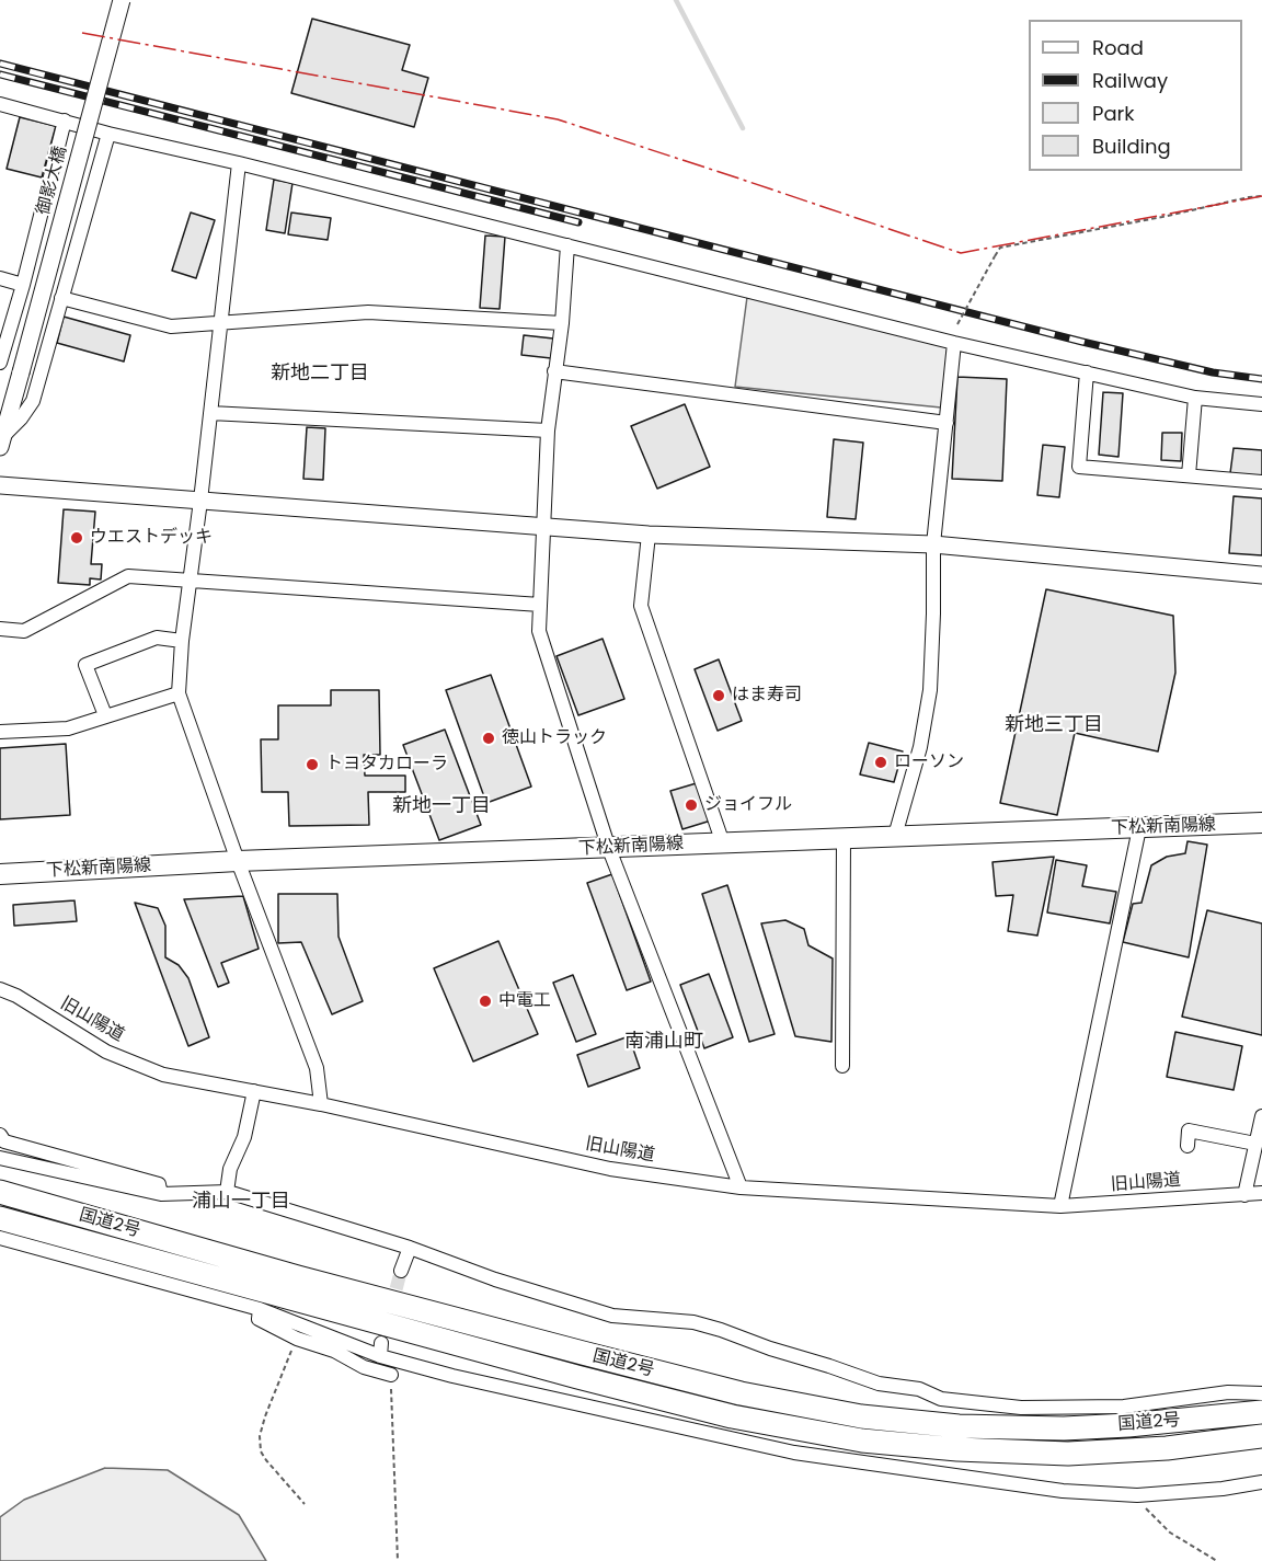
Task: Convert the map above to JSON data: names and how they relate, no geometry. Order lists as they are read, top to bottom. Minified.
{"streets":{"highway":["国道2号"],"main road":["下松新南陽線"],"street":["御影大橋","旧山陽道"]},"districts":["新地二丁目","新地三丁目","新地一丁目","南浦山町","浦山一丁目"],"places":["ウエストデッキ","はま寿司","徳山トラック","ローソン","トヨタカローラ","ジョイフル","中電工"],"legend":["Road","Railway","Park","Building"]}
